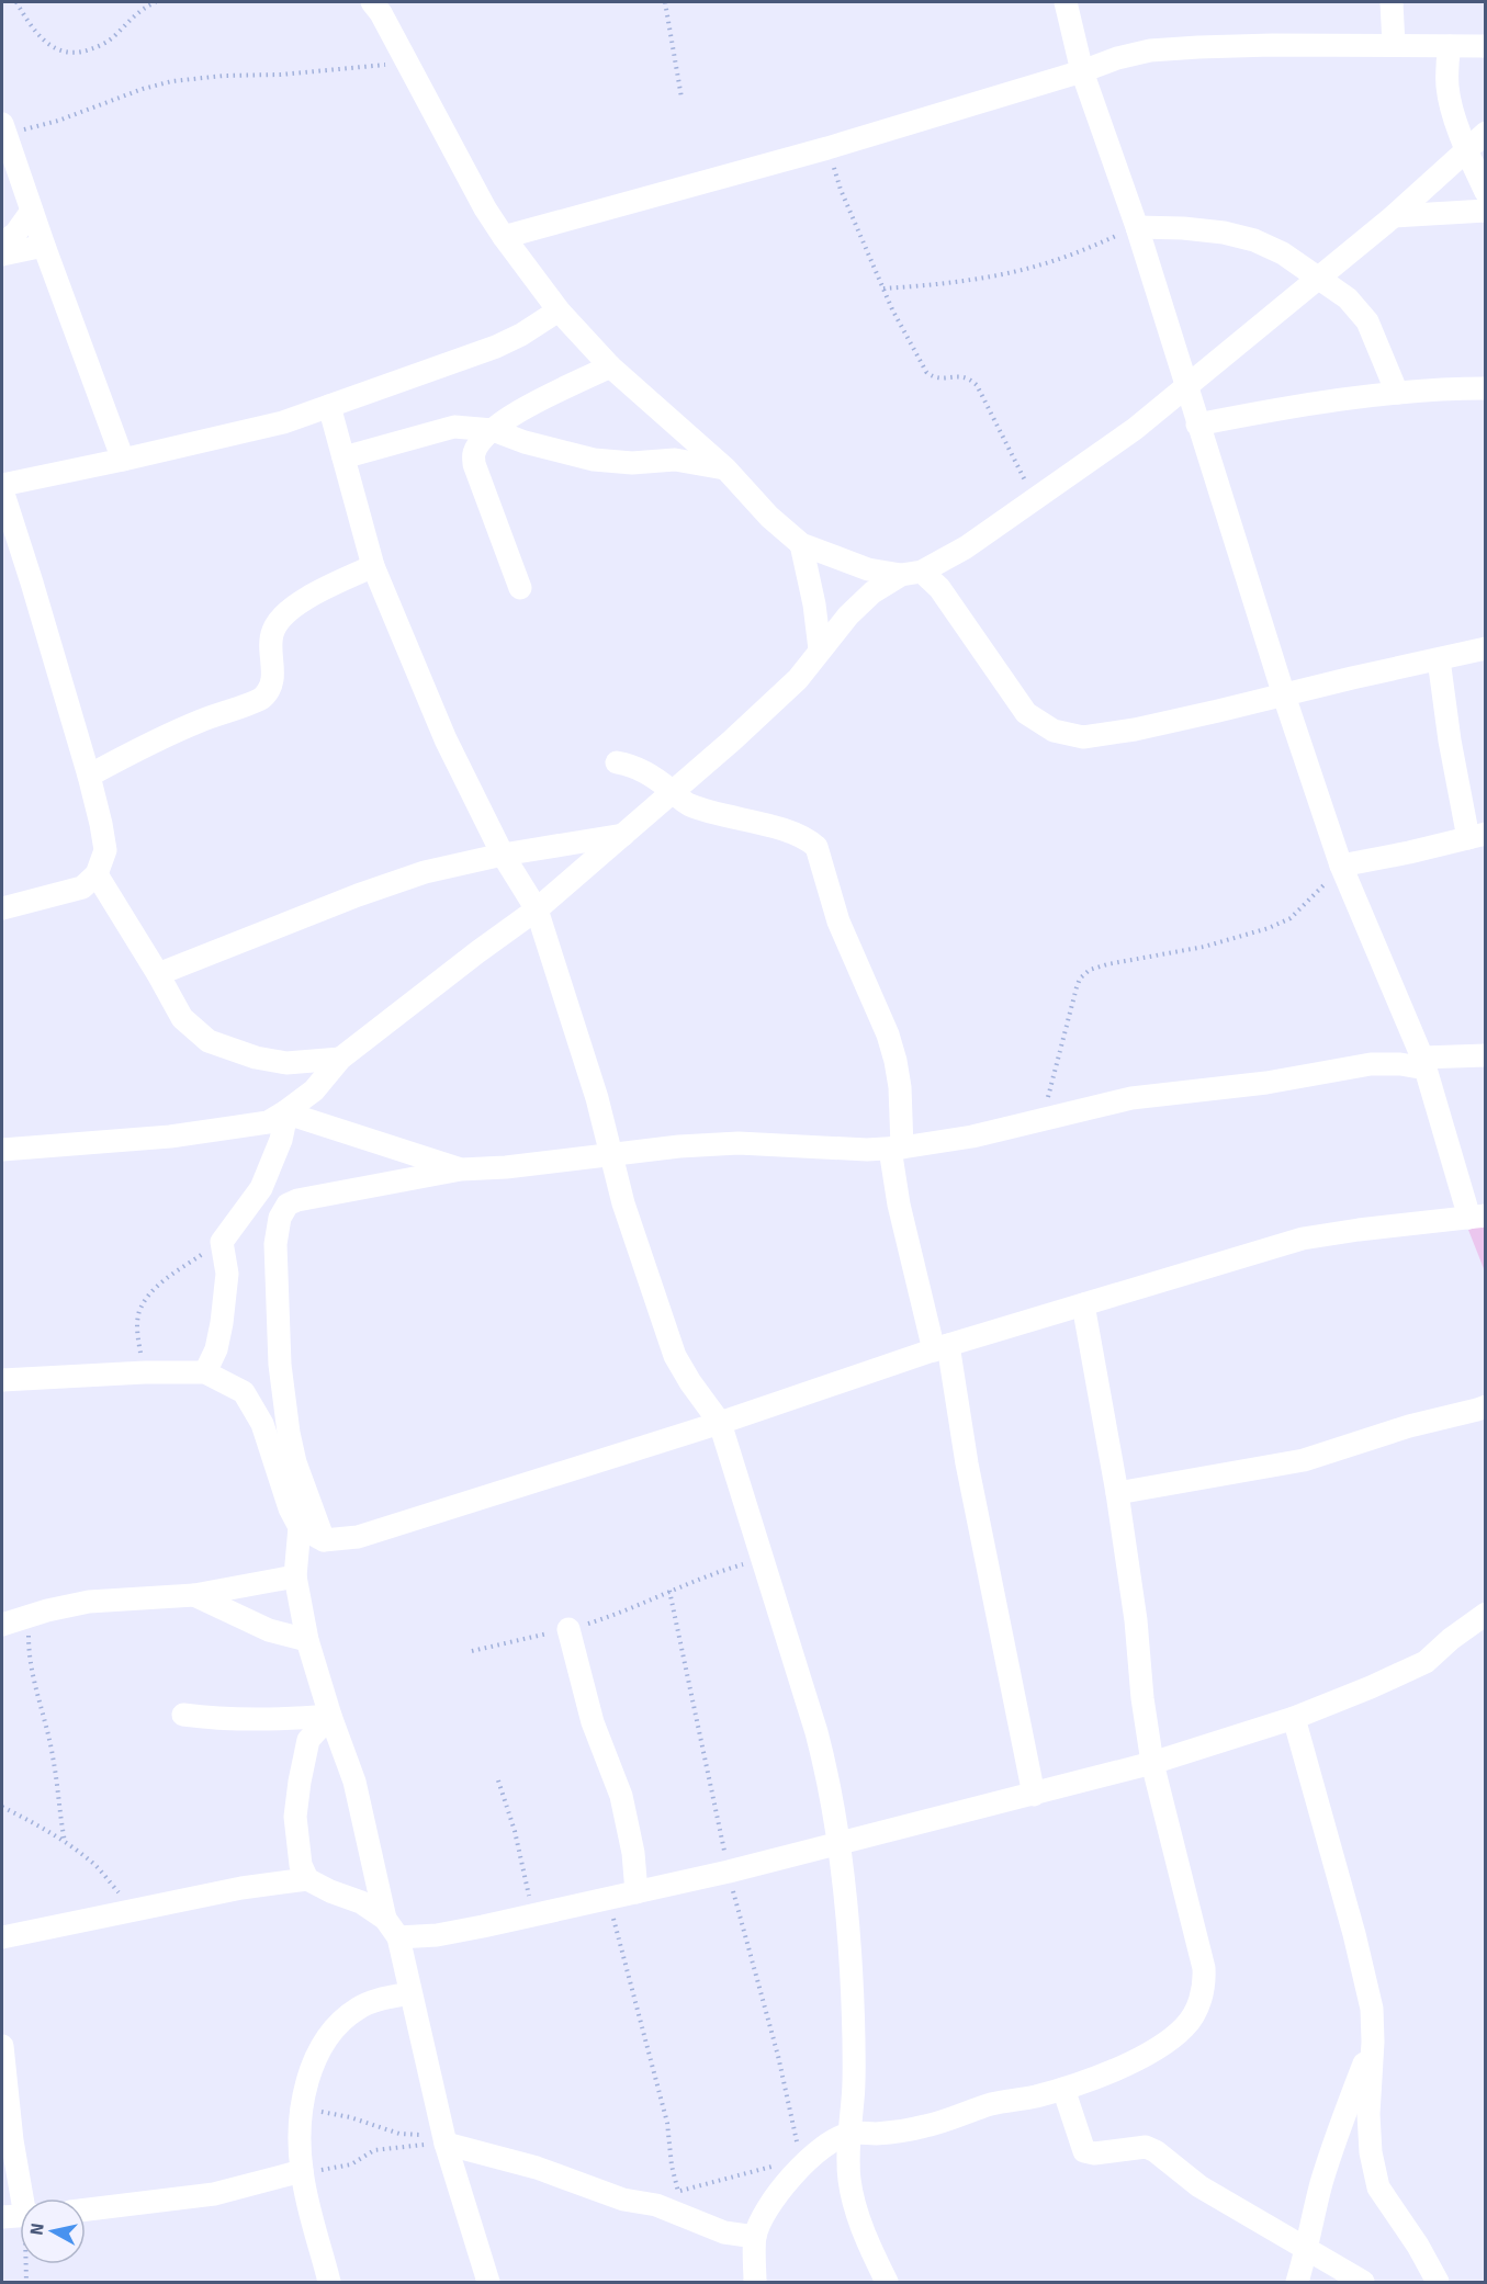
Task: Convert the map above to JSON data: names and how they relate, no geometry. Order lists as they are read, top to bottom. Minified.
{"north":"left"}
